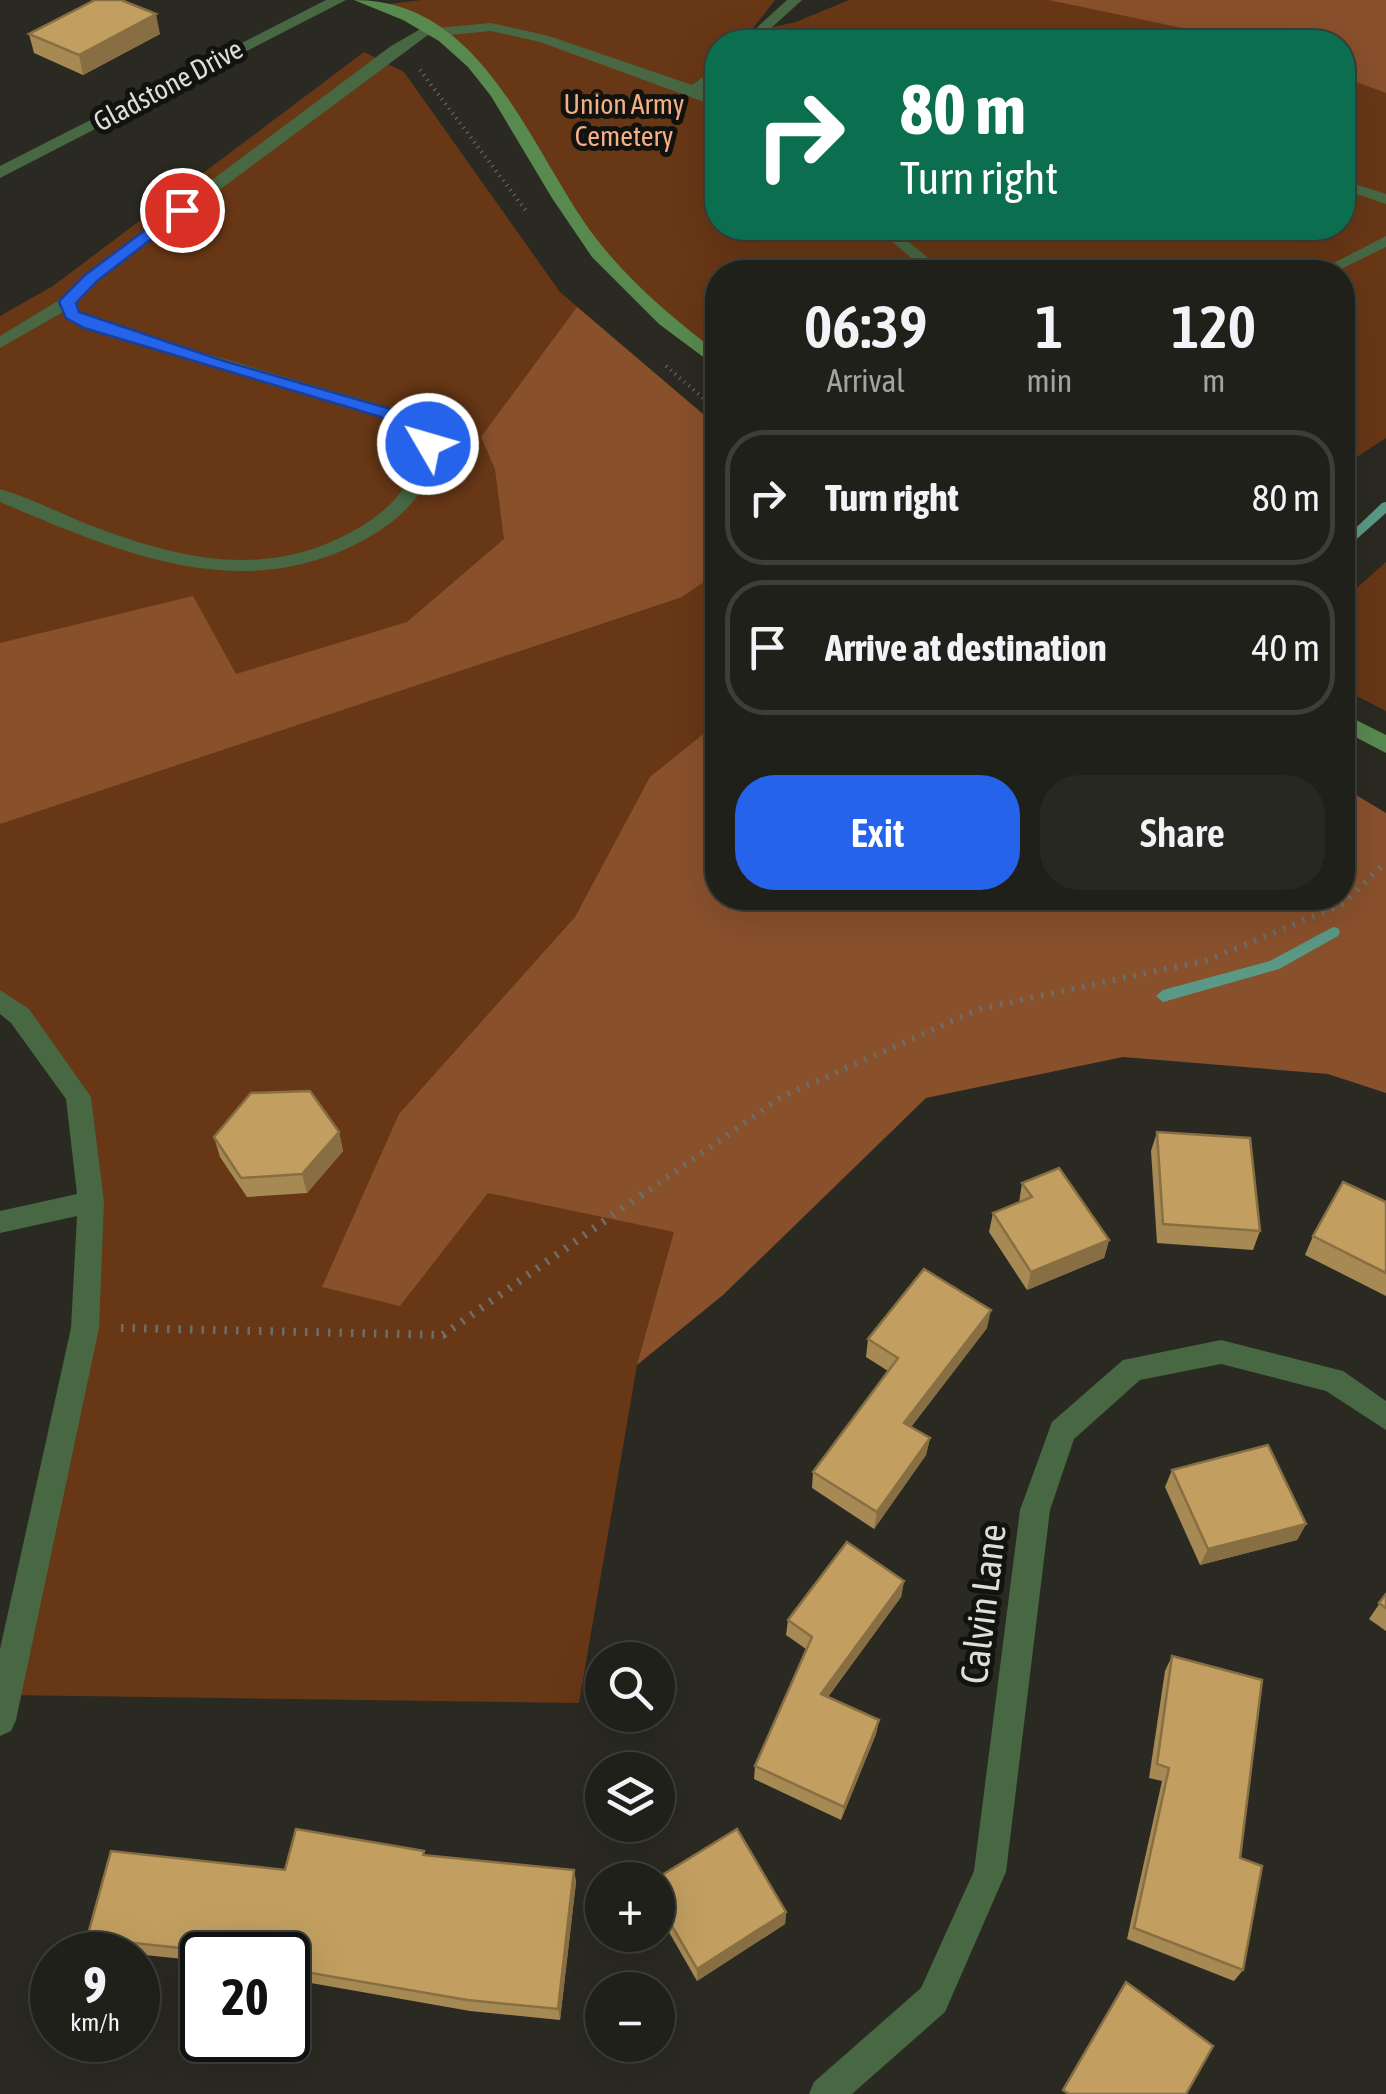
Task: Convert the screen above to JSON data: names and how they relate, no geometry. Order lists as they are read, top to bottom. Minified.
{"streets":{"street":["Gladstone Drive","Calvin Lane"]},"parks":["Union Army Cemetery"],"page":{"turn":["80 m","Turn right"],"eta":["06:39","Arrival","1","min","120","m"],"list":[{"name":"Turn right","value":"80 m"},{"name":"Arrive at destination","value":"40 m"}],"buttons":["Exit","Share"],"map_buttons":["+","−"],"speed":"9 km/h","limit":"20"}}
